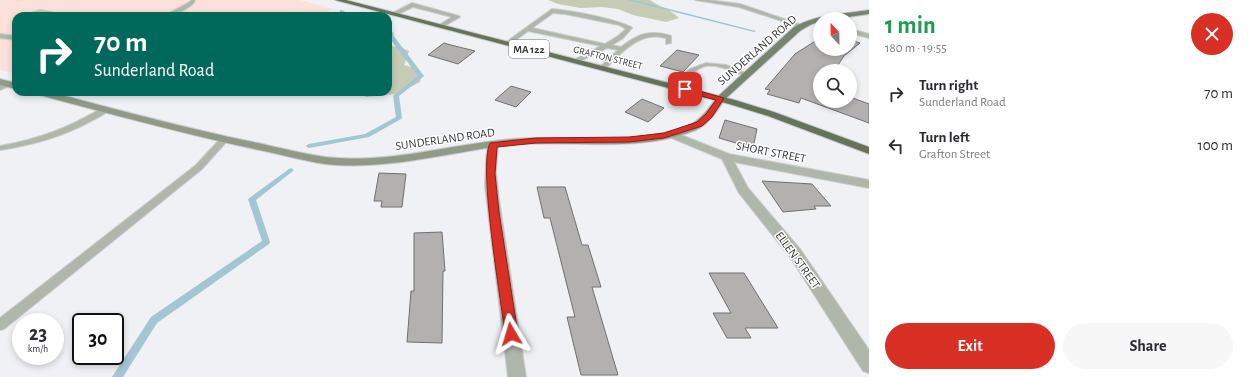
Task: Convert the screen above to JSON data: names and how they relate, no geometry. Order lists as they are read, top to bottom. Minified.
{"streets":{"highway":["MA 122","GRAFTON STREET"],"main road":["SUNDERLAND ROAD"],"street":["SHORT STREET","ELLEN STREET"]},"crossings":[["SUNDERLAND ROAD","GRAFTON STREET"],["SUNDERLAND ROAD","SHORT STREET"],["SHORT STREET","ELLEN STREET"]],"north":"top","page":{"heading":["1 min","180 m · 19:55"],"turn":["70 m","Sunderland Road"],"list":[{"name":"Turn right","note":"Sunderland Road","value":"70 m"},{"name":"Turn left","note":"Grafton Street","value":"100 m"}],"speed":"23 km/h","limit":"30","buttons":["Exit","Share"]}}
